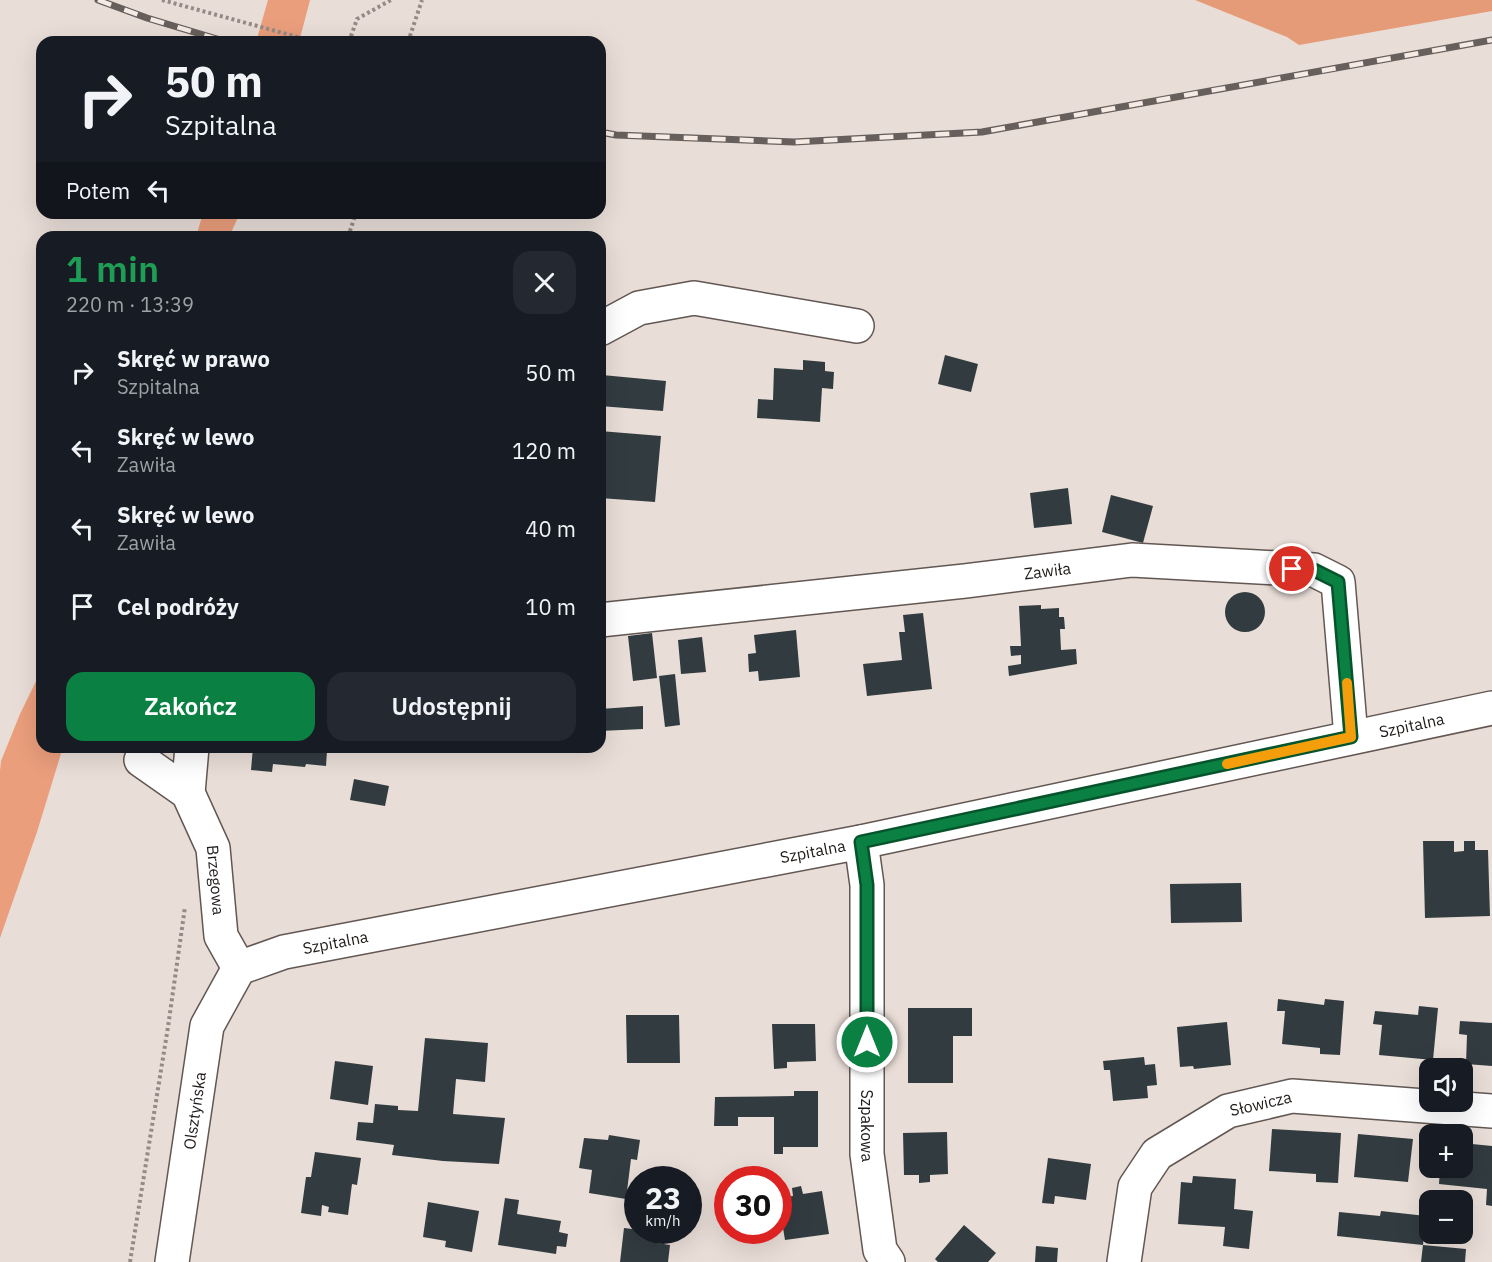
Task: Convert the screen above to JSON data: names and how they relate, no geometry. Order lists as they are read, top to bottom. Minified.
{"streets":{"street":["Zawiła","Szpitalna","Brzegowa","Słowicza","Olsztyńska","Szpakowa"]},"crossings":[["Zawiła","Szpitalna"],["Szpitalna","Brzegowa"],["Szpitalna","Olsztyńska"],["Szpitalna","Szpakowa"],["Brzegowa","Olsztyńska"]],"page":{"turn":["50 m","Szpitalna"],"then":"Potem","heading":["1 min","220 m · 13:39"],"list":[{"name":"Skręć w prawo","note":"Szpitalna","value":"50 m"},{"name":"Skręć w lewo","note":"Zawiła","value":"120 m"},{"name":"Skręć w lewo","note":"Zawiła","value":"40 m"},{"name":"Cel podróży","value":"10 m"}],"buttons":["Zakończ","Udostępnij"],"map_buttons":["+","−"],"speed":"23 km/h","limit":"30"}}
